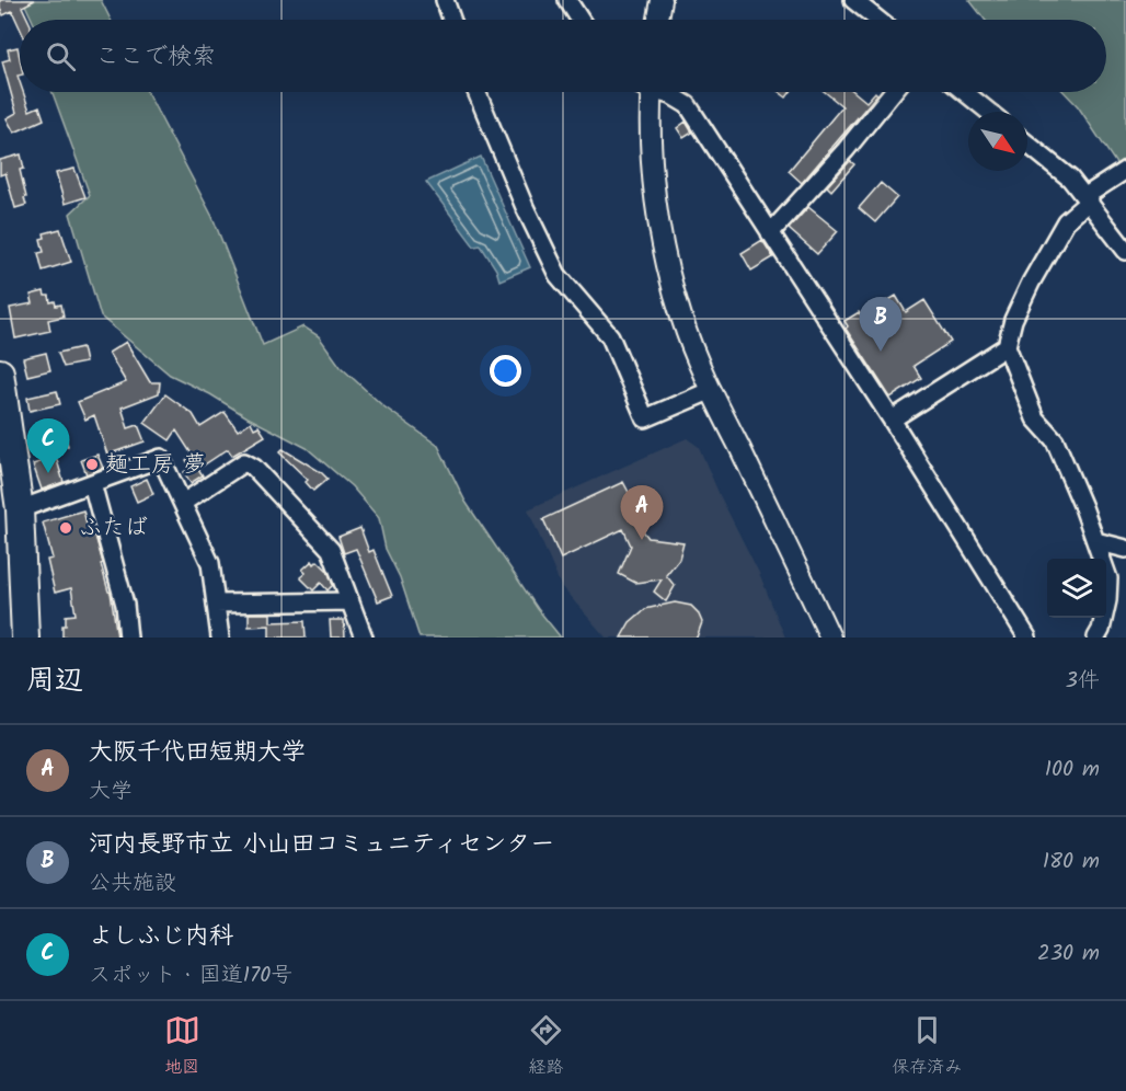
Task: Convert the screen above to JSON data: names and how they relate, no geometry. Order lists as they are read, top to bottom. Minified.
{"places":["麺工房 夢","ふたば"],"north":"bottom right","page":{"search":"ここで検索","pins":["B","C","A"],"heading":["周辺","3件"],"list":[{"mark":"A","name":"大阪千代田短期大学","note":"大学","value":"100 m"},{"mark":"B","name":"河内長野市立 小山田コミュニティセンター","note":"公共施設","value":"180 m"},{"mark":"C","name":"よしふじ内科","note":"スポット · 国道170号","value":"230 m"}],"nav":["地図","経路","保存済み"]}}
